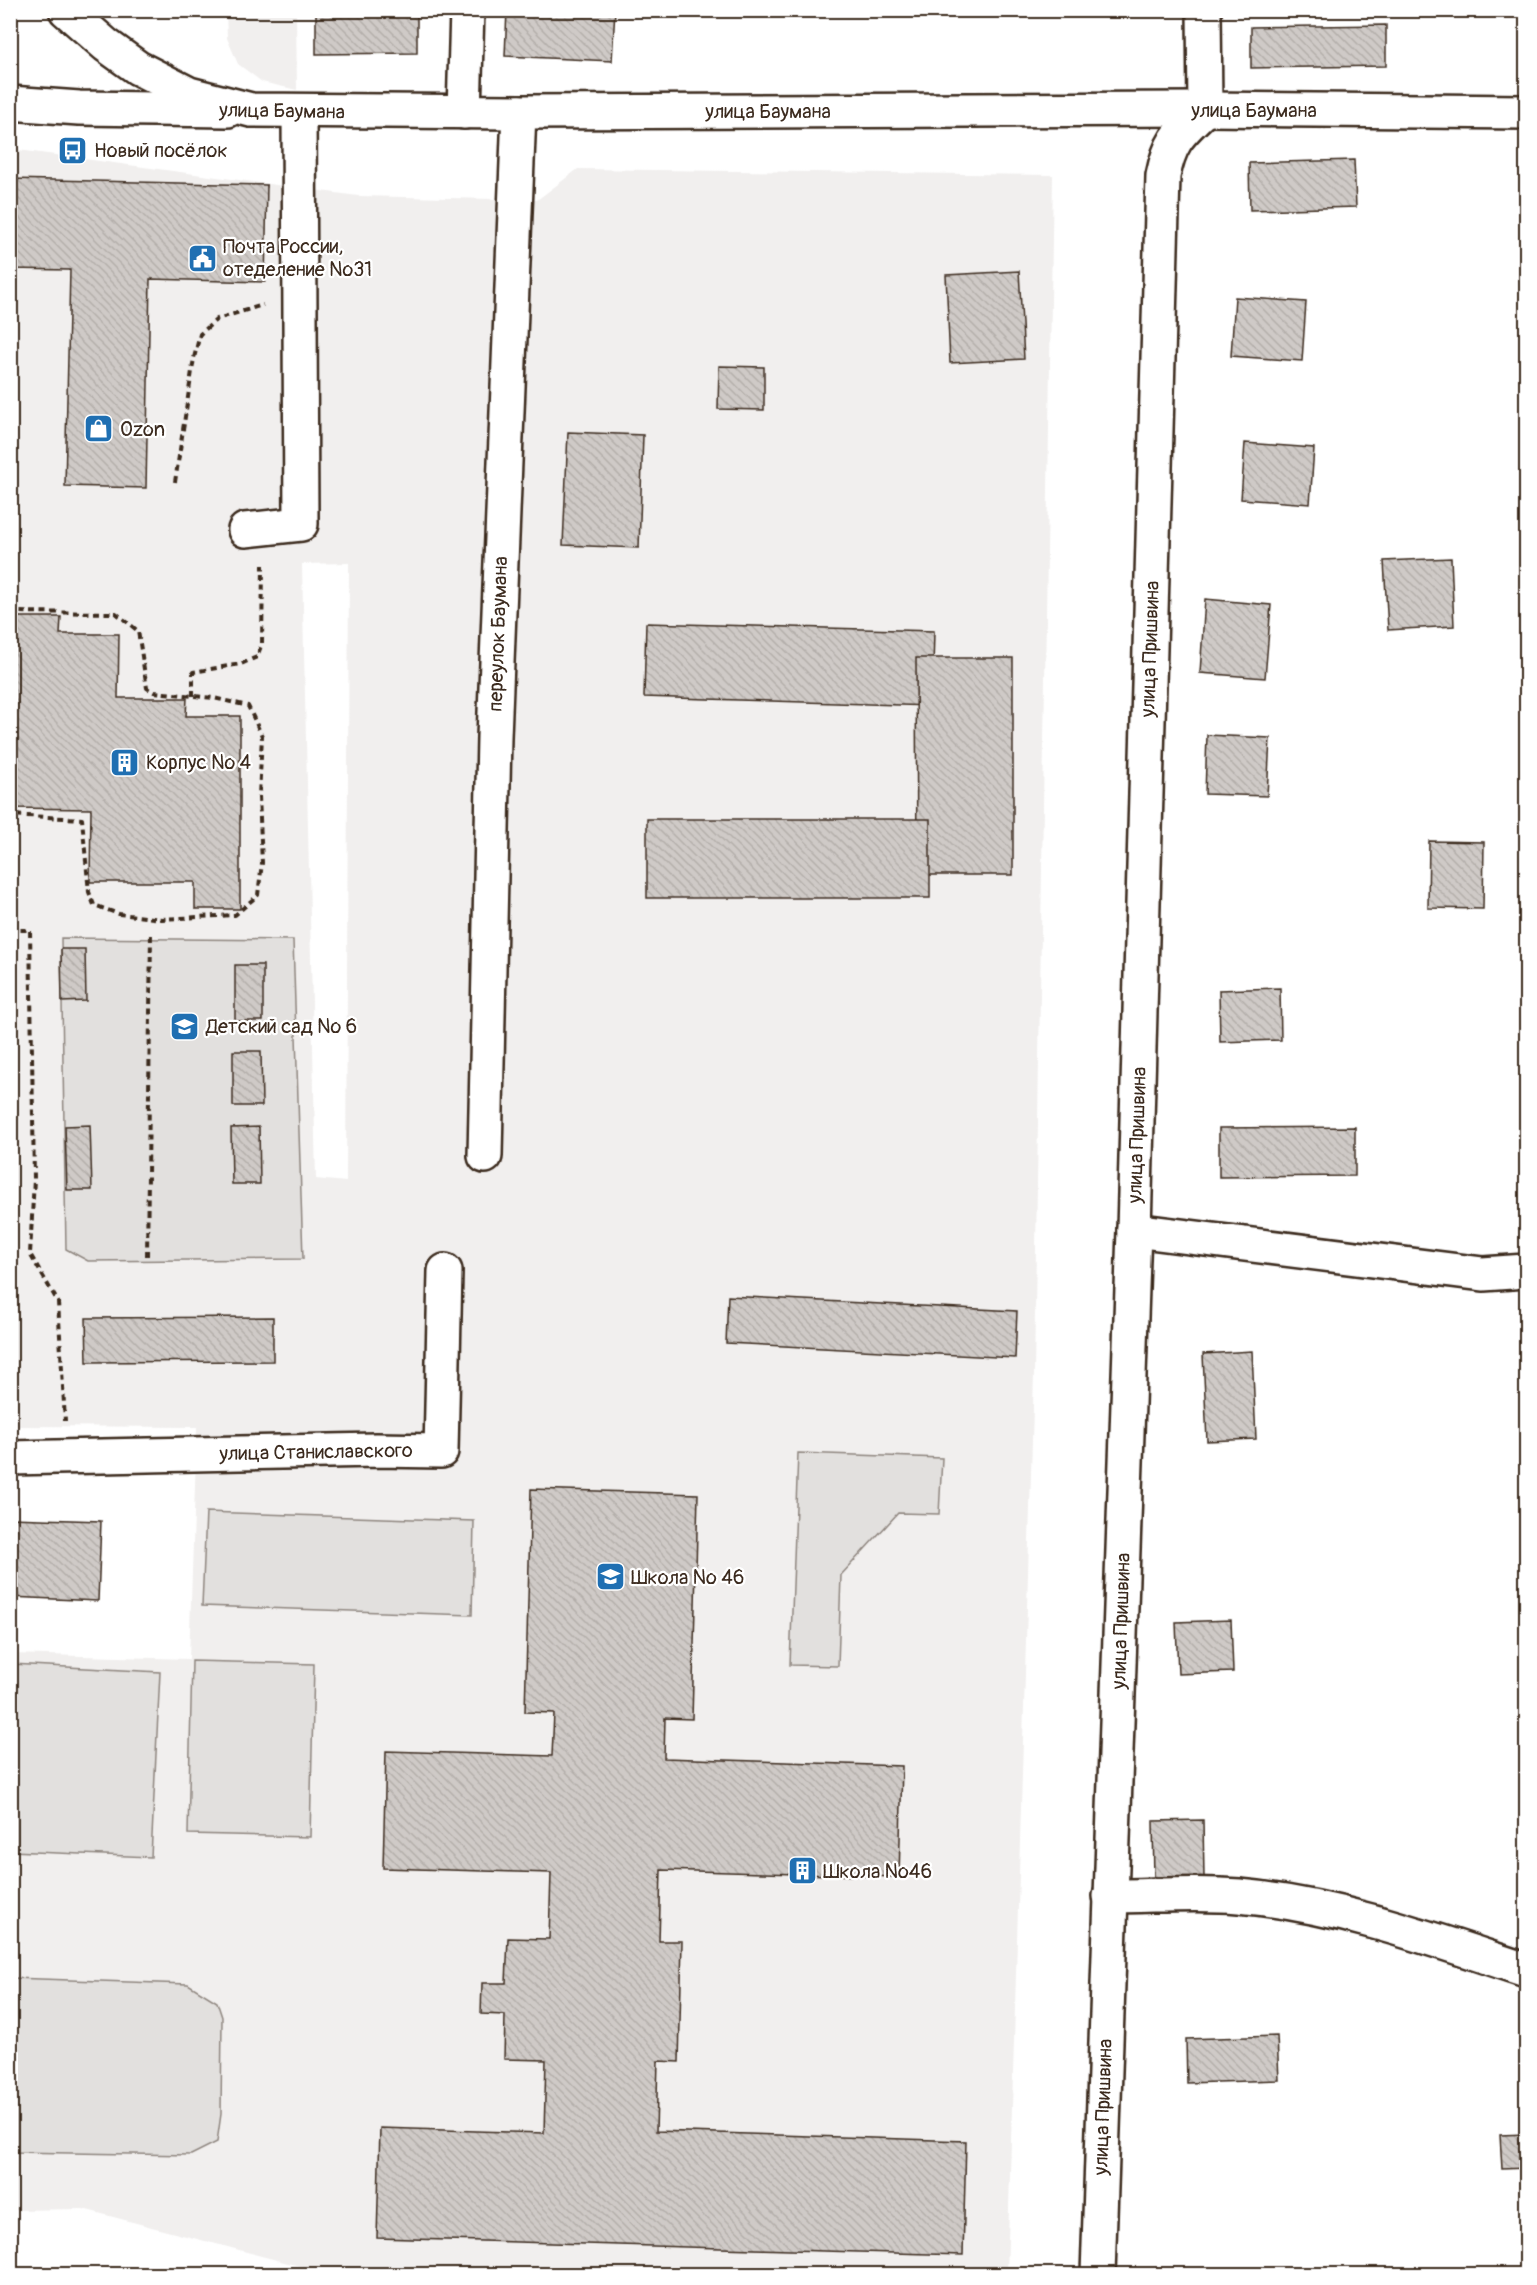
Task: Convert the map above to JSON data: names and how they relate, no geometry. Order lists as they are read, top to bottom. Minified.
{"streets":{"street":["улица Баумана","переулок Баумана","улица Пришвина","улица Станиславского"]},"crossings":[["улица Баумана","переулок Баумана"],["улица Баумана","улица Пришвина"]],"places":{"bus stop":["Новый посёлок"],"public building":["Почта России, отеделение №31"],"shop":["Ozon"],"building":["Корпус № 4","Школа №46"],"school or university":["Детский сад № 6","Школа № 46"]}}
